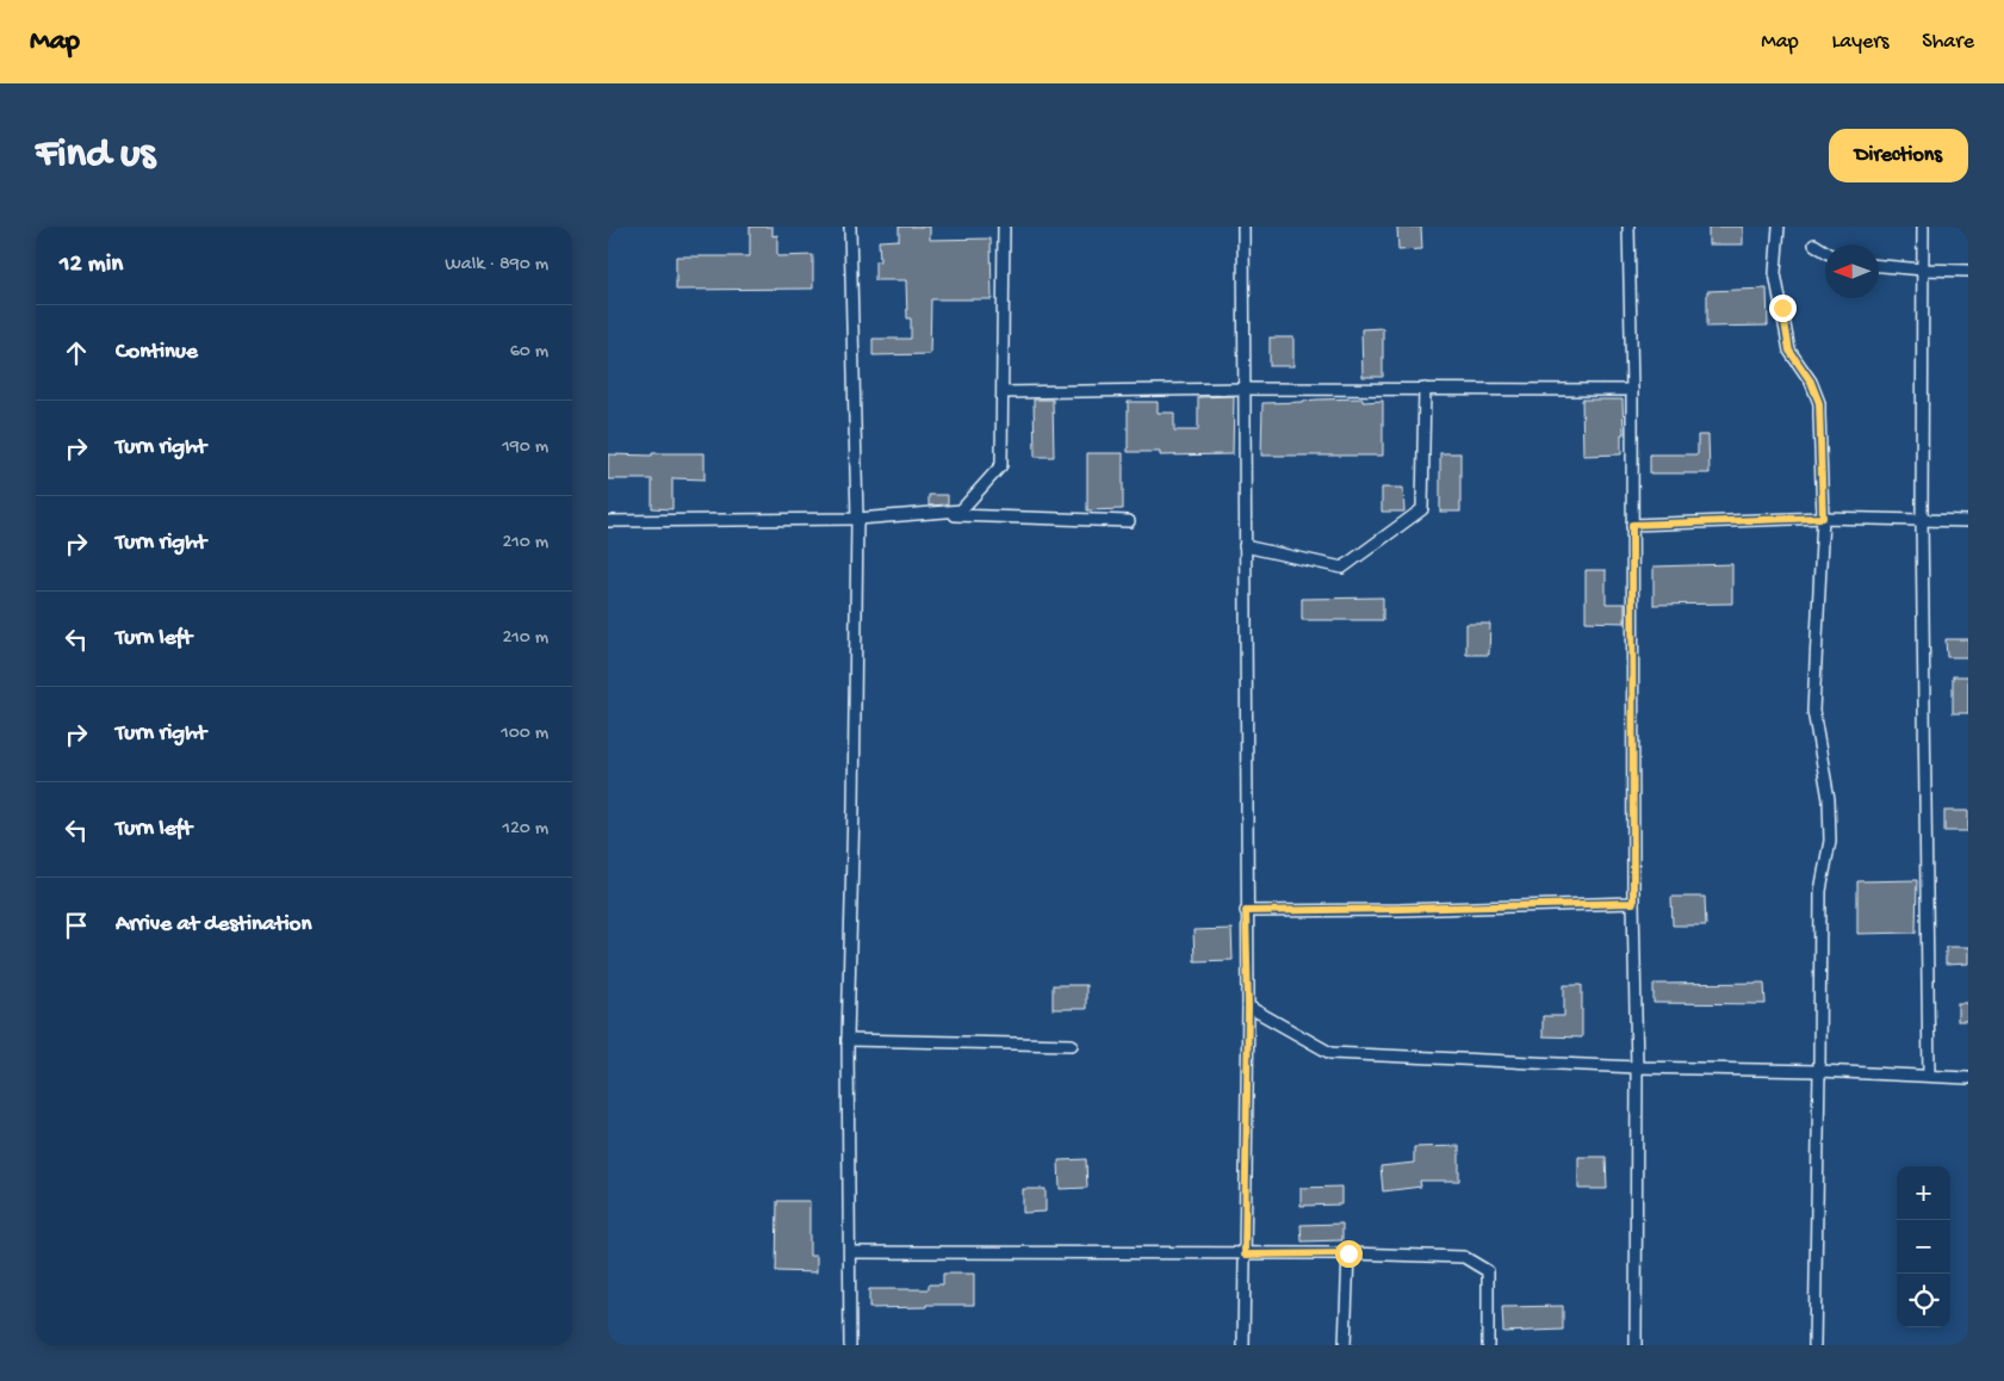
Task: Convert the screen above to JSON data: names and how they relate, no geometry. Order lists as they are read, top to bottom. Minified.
{"north":"left","page":{"header":"Map","nav":["Map","Layers","Share"],"buttons":"Directions","title":"Find us","heading":["12 min","Walk · 890 m"],"list":[["Continue","60 m"],["Turn right","190 m"],["Turn right","210 m"],["Turn left","210 m"],["Turn right","100 m"],["Turn left","120 m"],"Arrive at destination"],"map_buttons":["+","−"]}}
